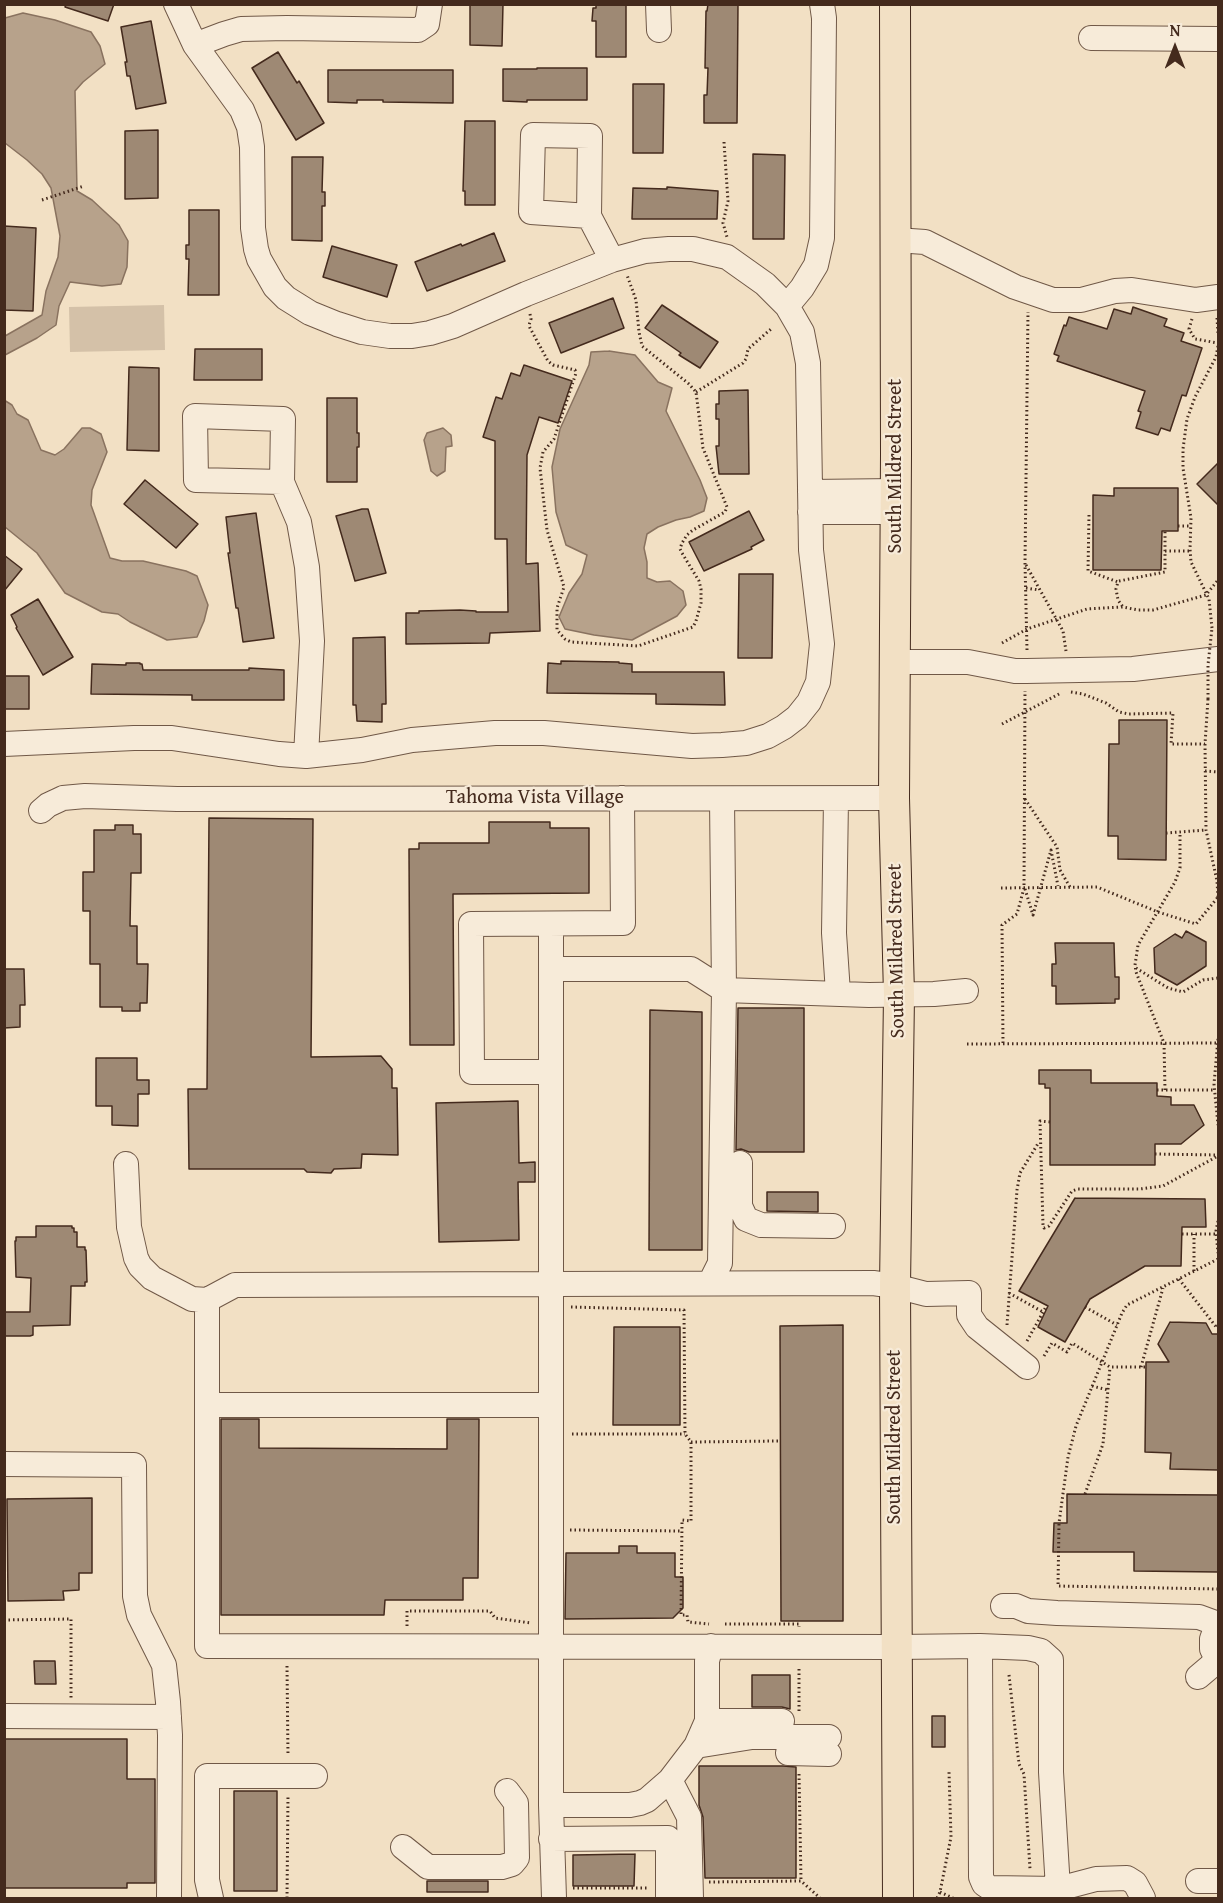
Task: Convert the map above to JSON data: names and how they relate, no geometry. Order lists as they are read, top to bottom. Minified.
{"streets":{"main road":["South Mildred Street"],"lane":["Tahoma Vista Village"]},"crossings":[["South Mildred Street","Tahoma Vista Village"]],"north":"top"}
